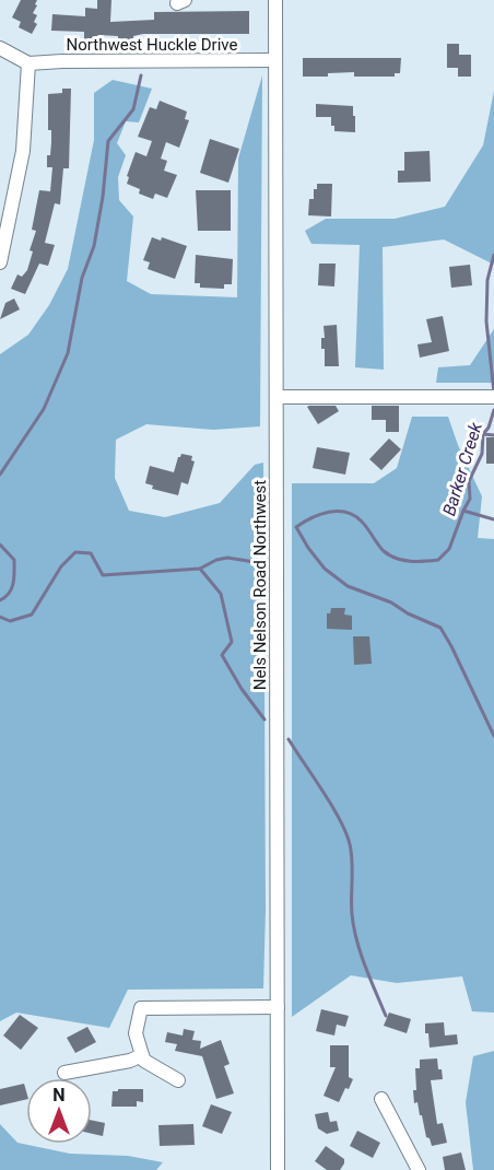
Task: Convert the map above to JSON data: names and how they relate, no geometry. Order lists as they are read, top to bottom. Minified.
{"streets":{"street":["Northwest Huckle Drive","Nels Nelson Road Northwest"]},"crossings":[["Northwest Huckle Drive","Nels Nelson Road Northwest"]],"water":["Barker Creek"],"north":"top"}
